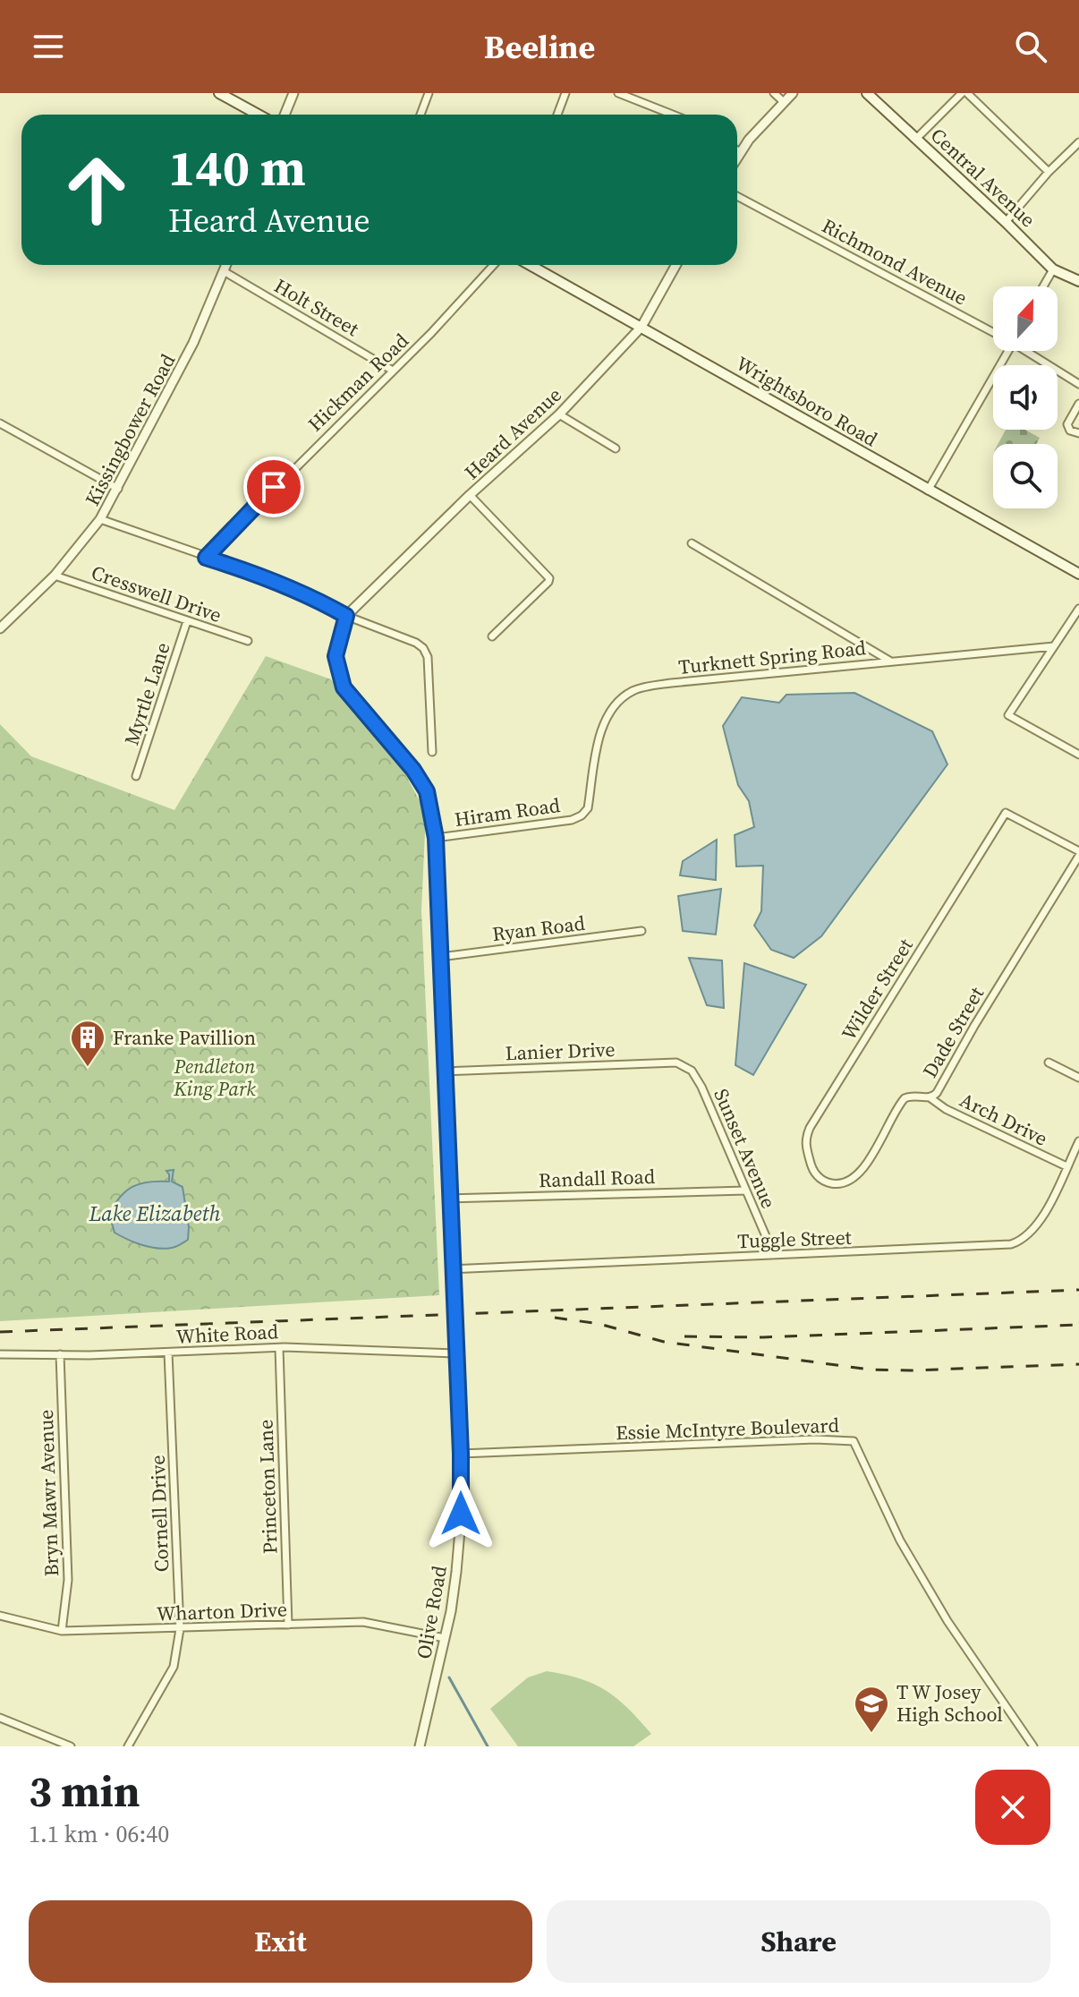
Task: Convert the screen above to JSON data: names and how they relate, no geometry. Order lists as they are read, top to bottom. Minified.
{"streets":{"main road":["Central Avenue","Wrightsboro Road"],"street":["Richmond Avenue","Holt Street","Hickman Road","Kissingbower Road","Heard Avenue","Cresswell Drive","Turknett Spring Road","Myrtle Lane","Hiram Road","Ryan Road","Wilder Street","Dade Street","Lanier Drive","Arch Drive","Sunset Avenue","Randall Road","Tuggle Street","White Road","Essie McIntyre Boulevard","Princeton Lane","Bryn Mawr Avenue","Cornell Drive","Wharton Drive","Olive Road"]},"crossings":[["Holt Street","Hickman Road"],["Holt Street","Kissingbower Road"],["Wrightsboro Road","Heard Avenue"],["Kissingbower Road","Cresswell Drive"],["Cresswell Drive","Myrtle Lane"],["Turknett Spring Road","Hiram Road"],["Wilder Street","Dade Street"],["Dade Street","Arch Drive"],["Lanier Drive","Sunset Avenue"],["Arch Drive","Tuggle Street"],["Sunset Avenue","Randall Road"],["Sunset Avenue","Tuggle Street"],["White Road","Princeton Lane"],["White Road","Bryn Mawr Avenue"],["White Road","Cornell Drive"],["White Road","Olive Road"],["Essie McIntyre Boulevard","Olive Road"],["Princeton Lane","Wharton Drive"],["Bryn Mawr Avenue","Wharton Drive"],["Cornell Drive","Wharton Drive"],["Wharton Drive","Olive Road"]],"water":["Lake Elizabeth"],"parks":["Pendleton King Park"],"places":{"building":["Franke Pavillion"],"school or university":["T W Josey High School"]},"north":"top","page":{"header":"Beeline","turn":["140 m","Heard Avenue"],"heading":["3 min","1.1 km · 06:40"],"buttons":["Exit","Share"]}}
